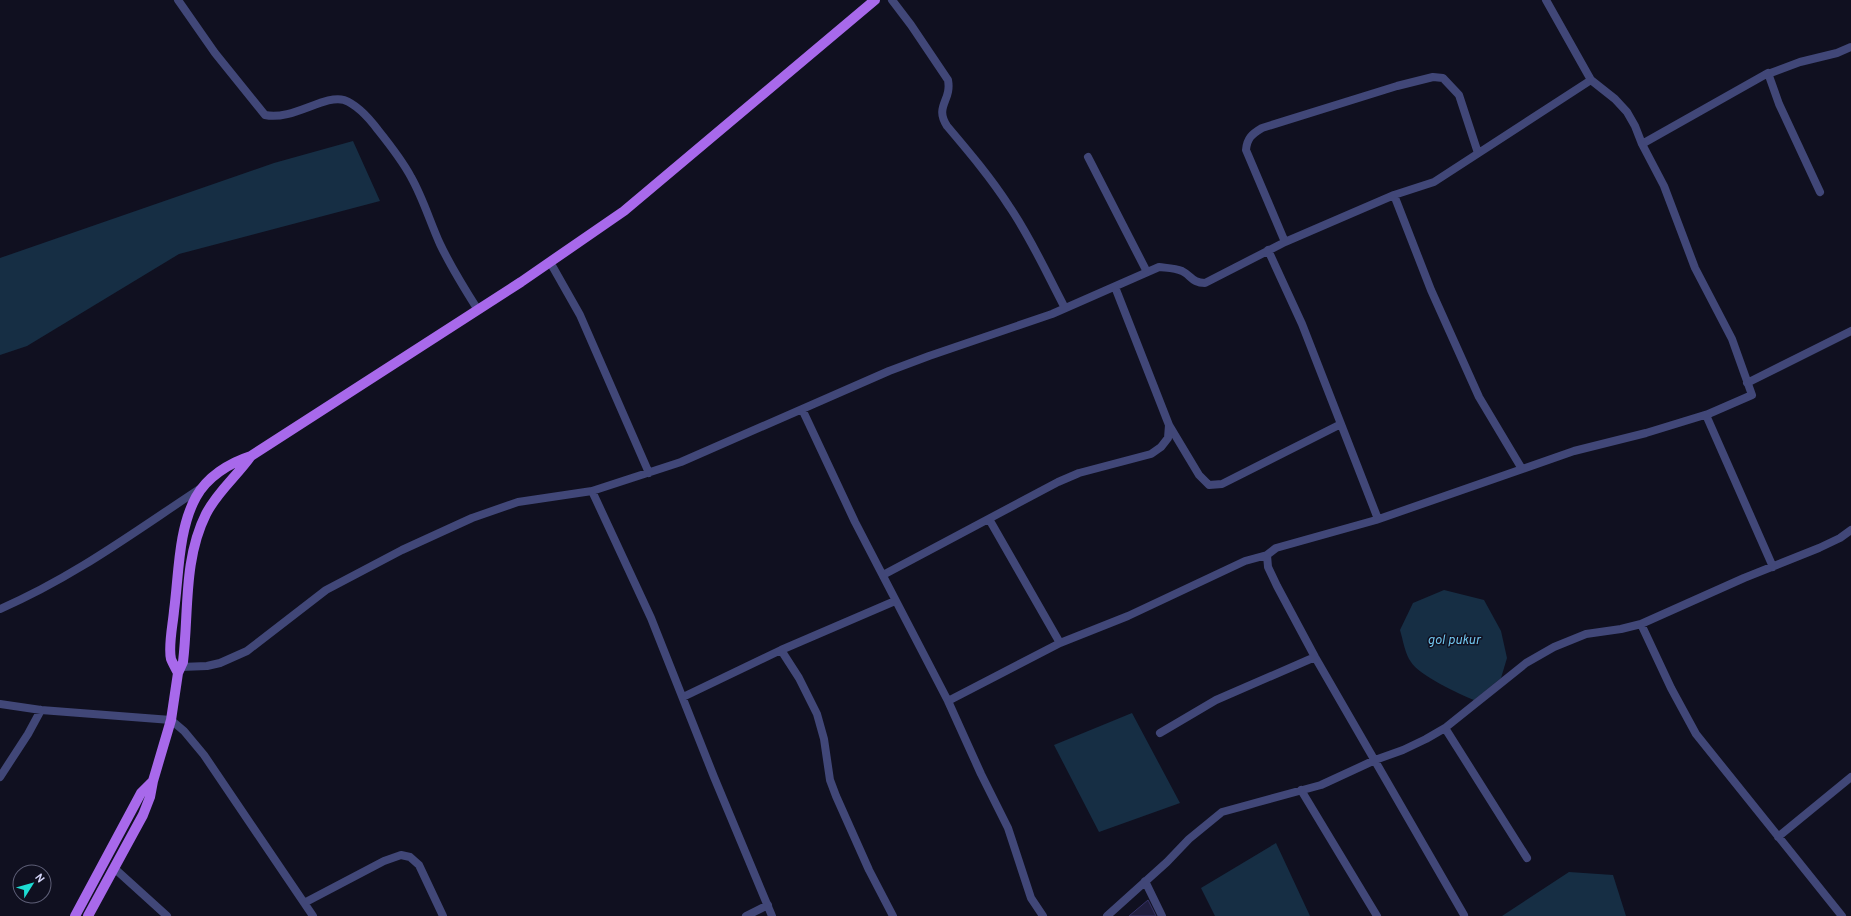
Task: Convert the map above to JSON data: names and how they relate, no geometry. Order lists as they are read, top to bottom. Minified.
{"water":["gol pukur"],"north":"top right"}
